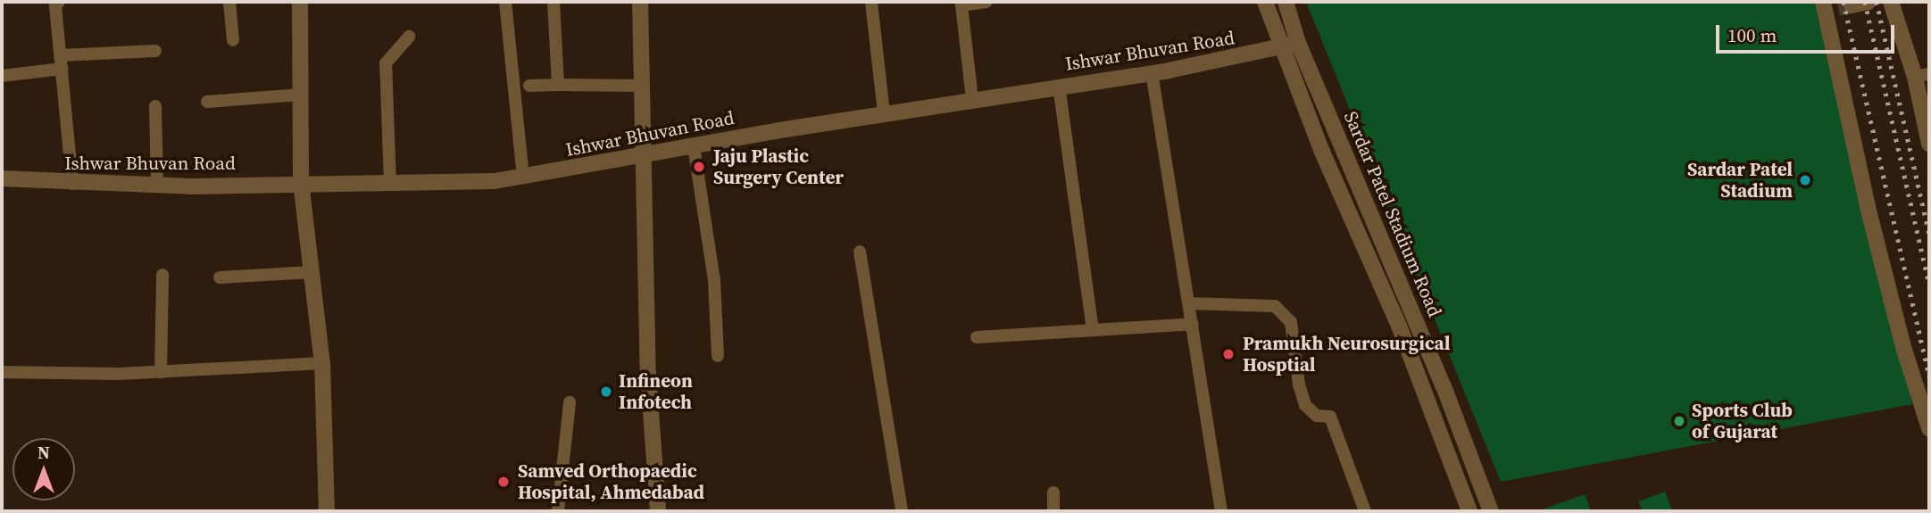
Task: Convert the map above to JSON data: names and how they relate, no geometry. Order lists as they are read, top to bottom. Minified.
{"streets":{"street":["Ishwar Bhuvan Road","Sardar Patel Stadium Road"]},"crossings":[["Ishwar Bhuvan Road","Sardar Patel Stadium Road"]],"places":["Jaju Plastic Surgery Center","Sardar Patel Stadium","Pramukh Neurosurgical Hosptial","Infineon Infotech","Sports Club of Gujarat","Samved Orthopaedic Hospital, Ahmedabad"],"scale_bar":"100 m","north":"top"}
